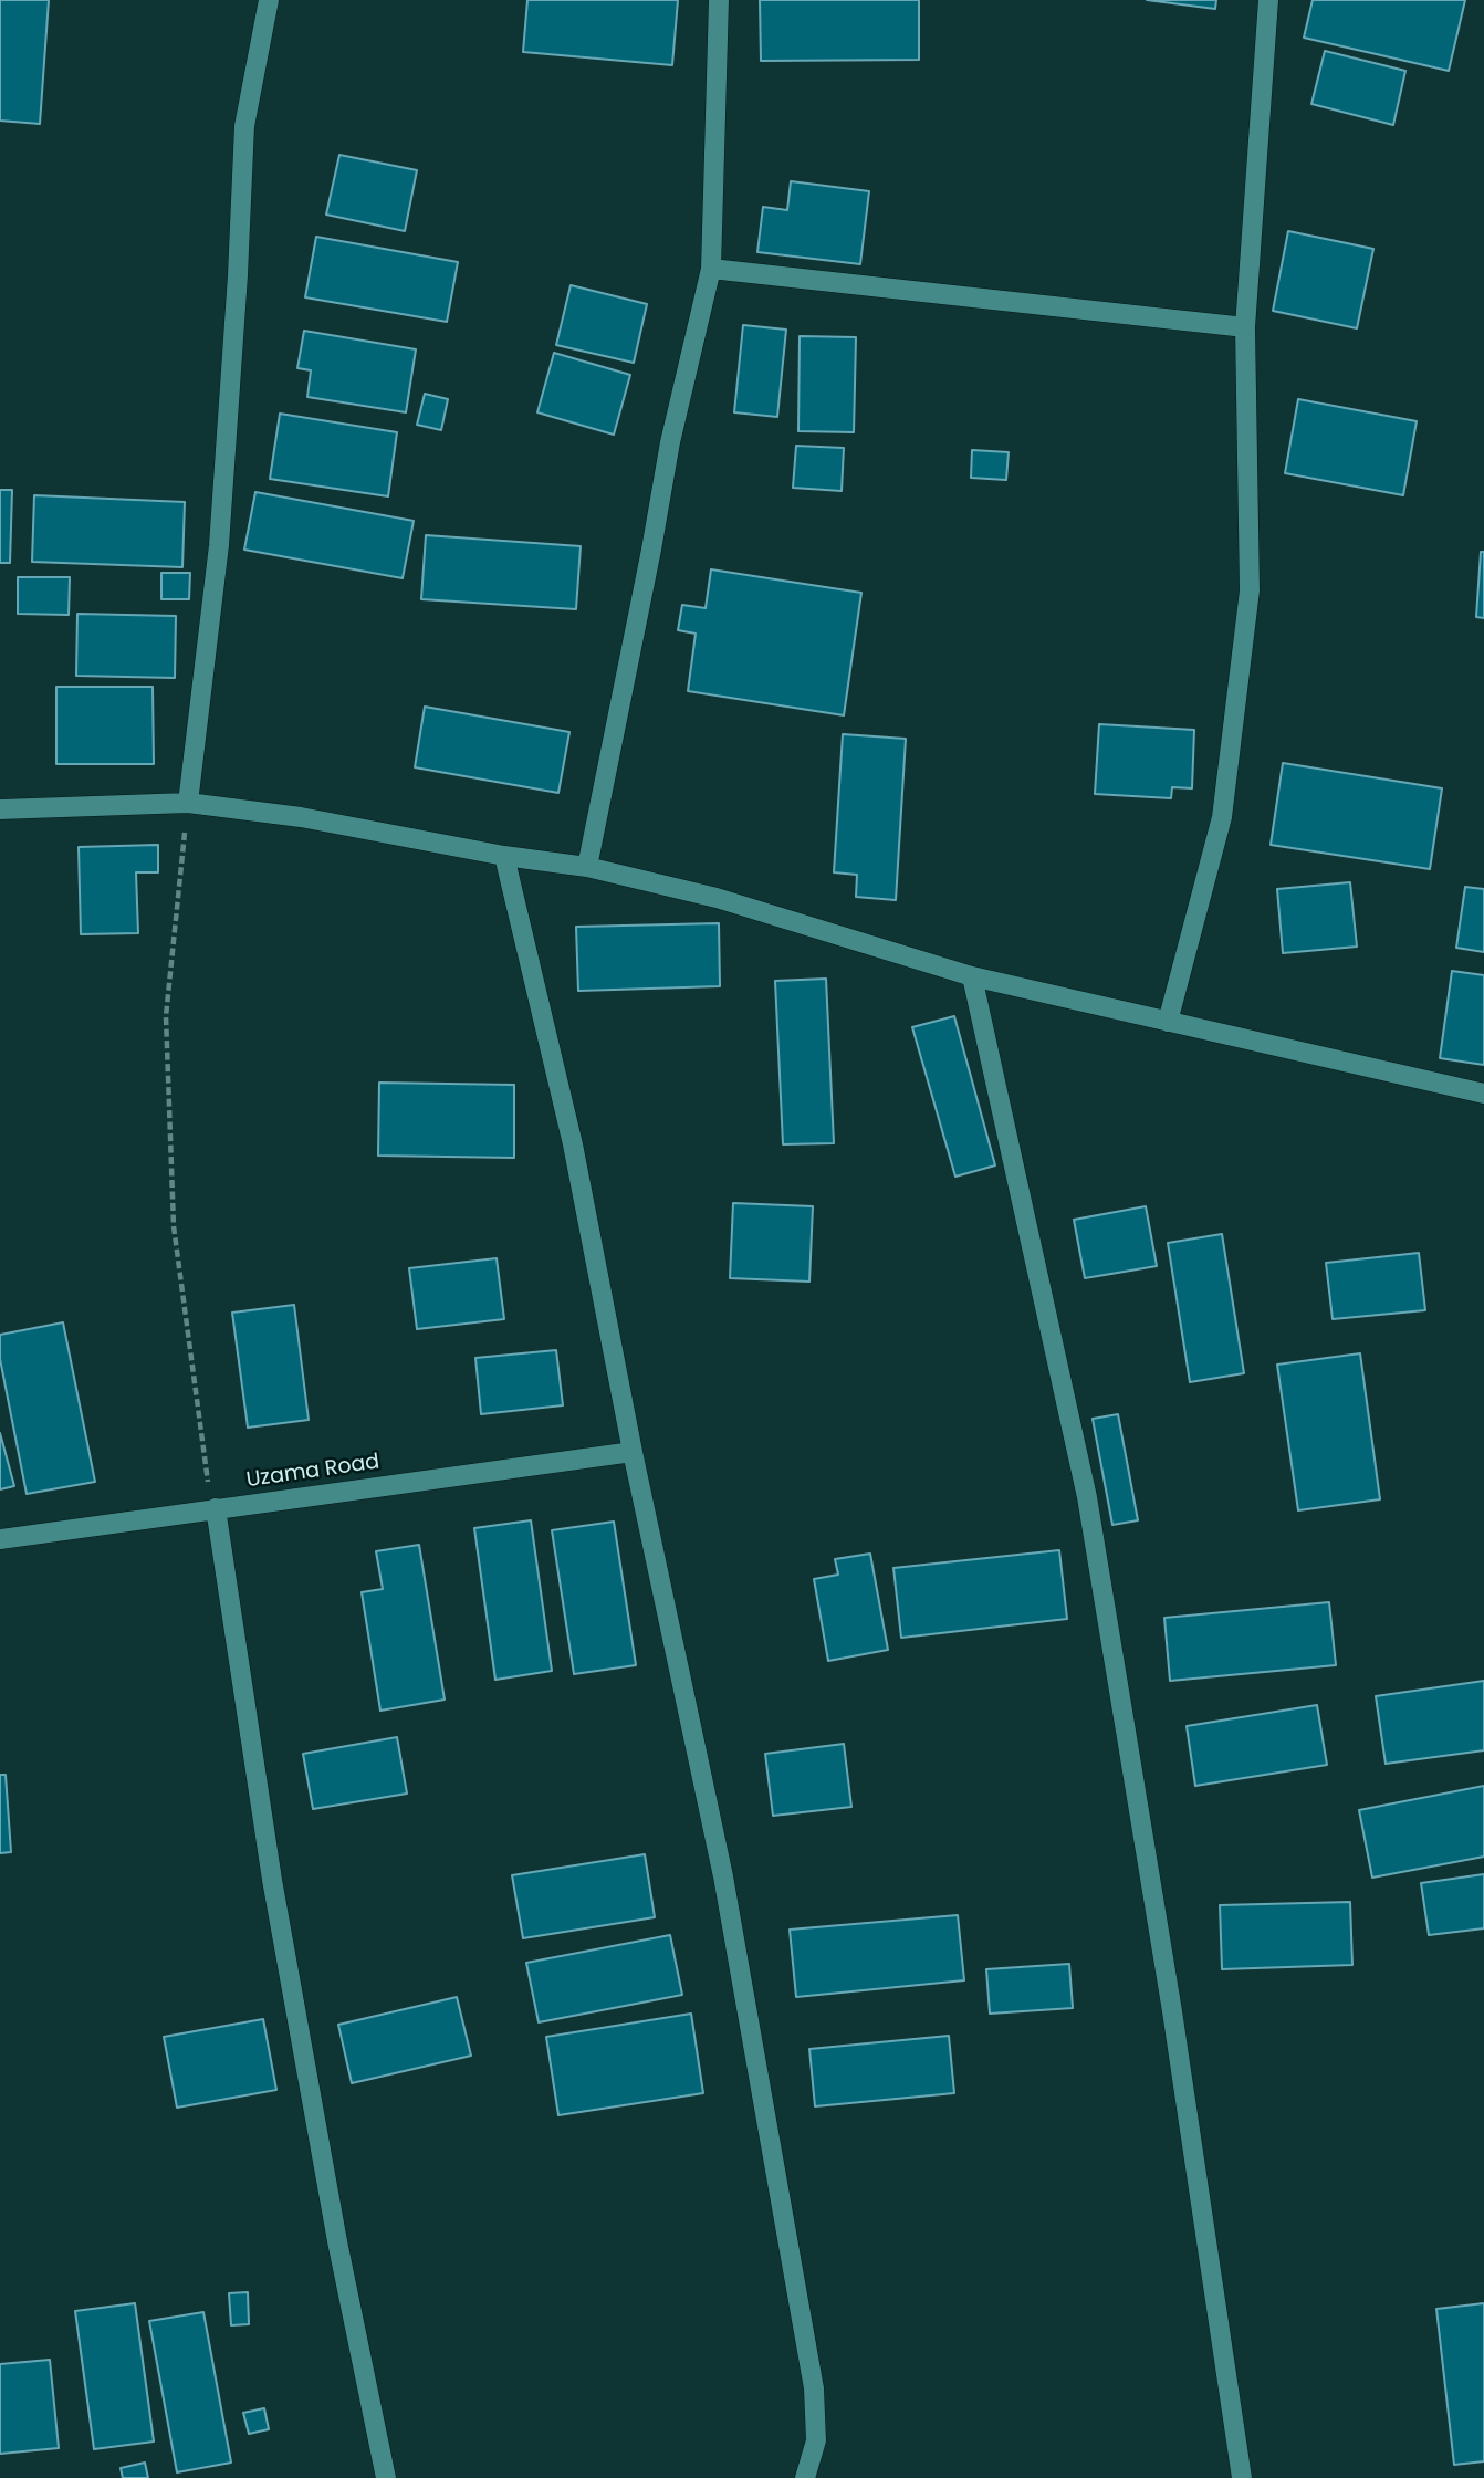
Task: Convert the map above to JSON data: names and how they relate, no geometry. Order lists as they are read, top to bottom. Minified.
{"streets":{"street":["Uzama Road"]}}
